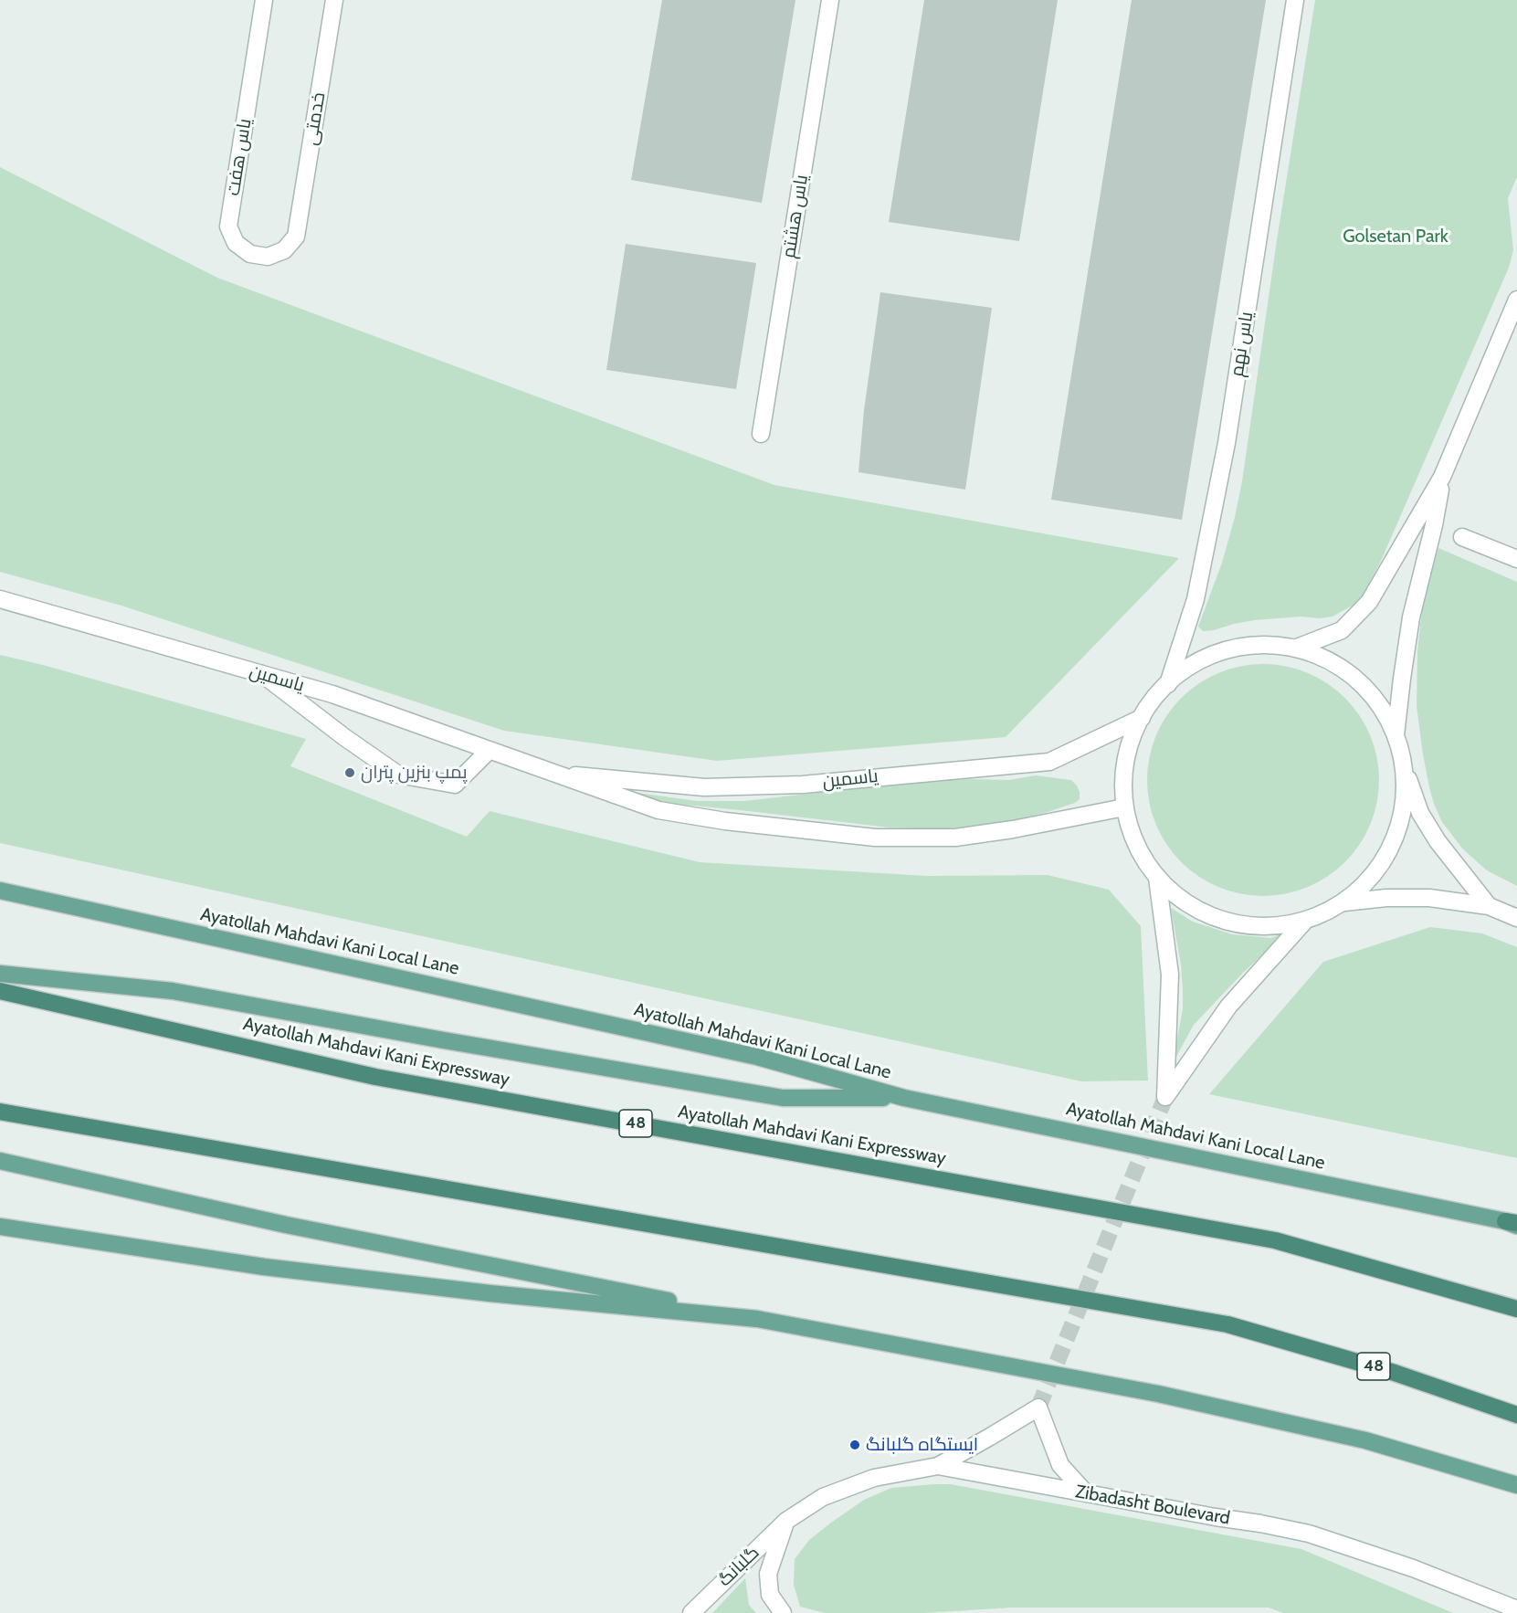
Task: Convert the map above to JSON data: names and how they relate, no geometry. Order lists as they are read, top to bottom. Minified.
{"streets":{"highway":["Ayatollah Mahdavi Kani Expressway","48"],"main road":["Ayatollah Mahdavi Kani Local Lane"],"street":["خدمتی","یاس هفت","یاس هشتم","یاس نهم","یاسمین","Zibadasht Boulevard","گلبانگ"]},"crossings":[["خدمتی","یاس هفت"],["Zibadasht Boulevard","گلبانگ"]],"parks":["Golsetan Park"],"places":["پمپ بنزین پتران","ایستگاه گلبانگ"]}
